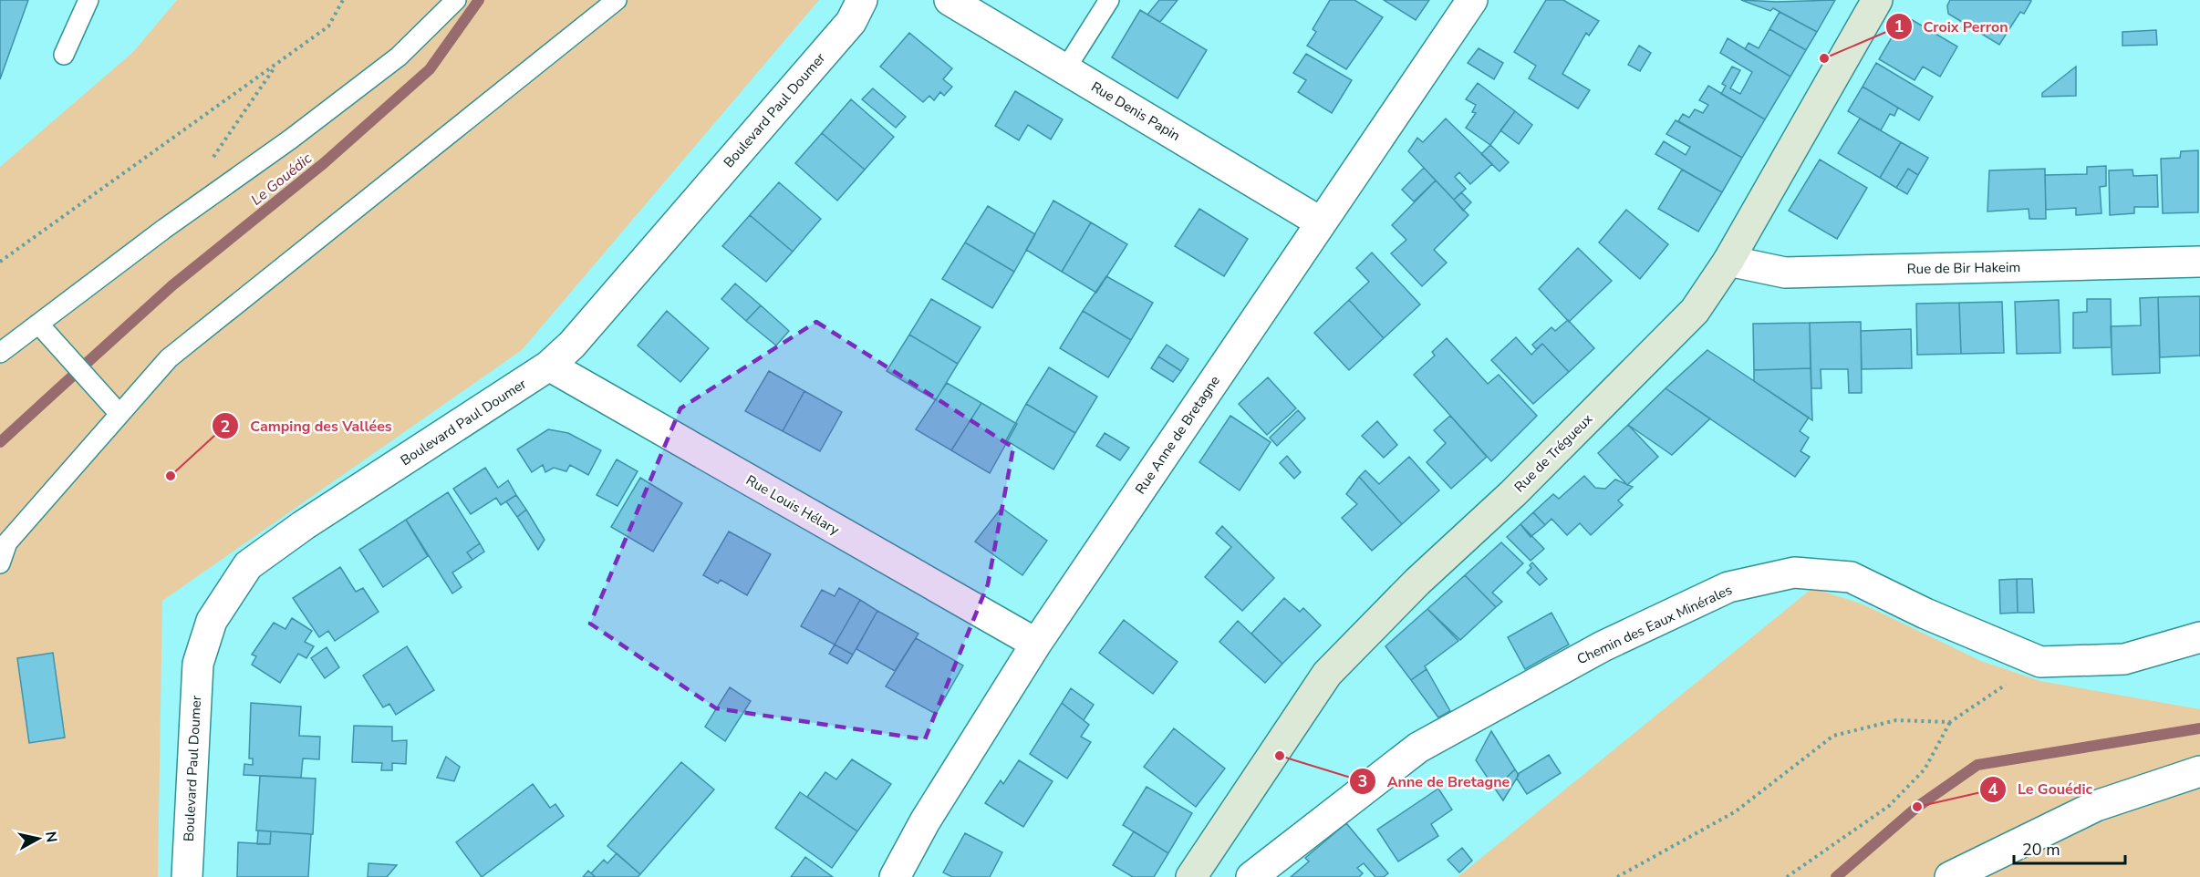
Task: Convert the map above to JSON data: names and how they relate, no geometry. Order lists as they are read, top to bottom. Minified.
{"streets":{"main road":["Rue de Trégueux"],"street":["Boulevard Paul Doumer","Rue Denis Papin","Rue de Bir Hakeim","Rue Anne de Bretagne","Rue Louis Hélary","Chemin des Eaux Minérales"]},"crossings":[["Boulevard Paul Doumer","Rue Louis Hélary"],["Rue Denis Papin","Rue Anne de Bretagne"],["Rue de Bir Hakeim","Rue de Trégueux"],["Rue Anne de Bretagne","Rue Louis Hélary"]],"water":["Le Gouédic"],"places":["Croix Perron","Camping des Vallées","Anne de Bretagne","Le Gouédic"],"scale_bar":"20 m","north":"right"}
